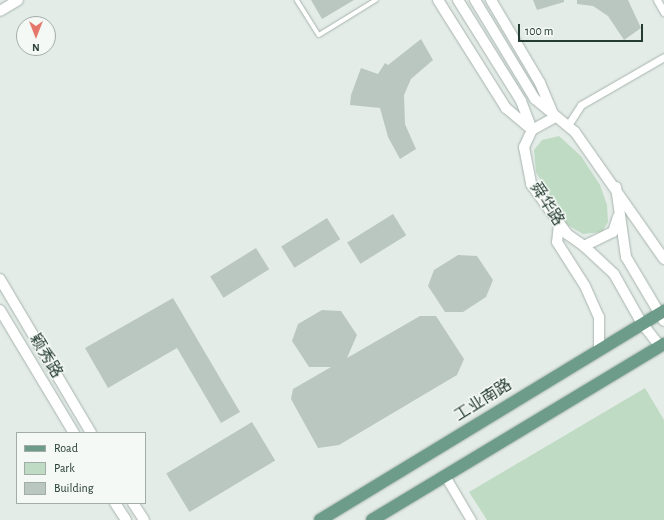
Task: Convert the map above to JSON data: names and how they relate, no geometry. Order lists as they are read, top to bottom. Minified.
{"streets":{"main road":["舜华路","颖秀路","工业南路"]},"crossings":[["舜华路","工业南路"]],"legend":["Road","Park","Building"],"scale_bar":"100 m","north":"bottom"}
